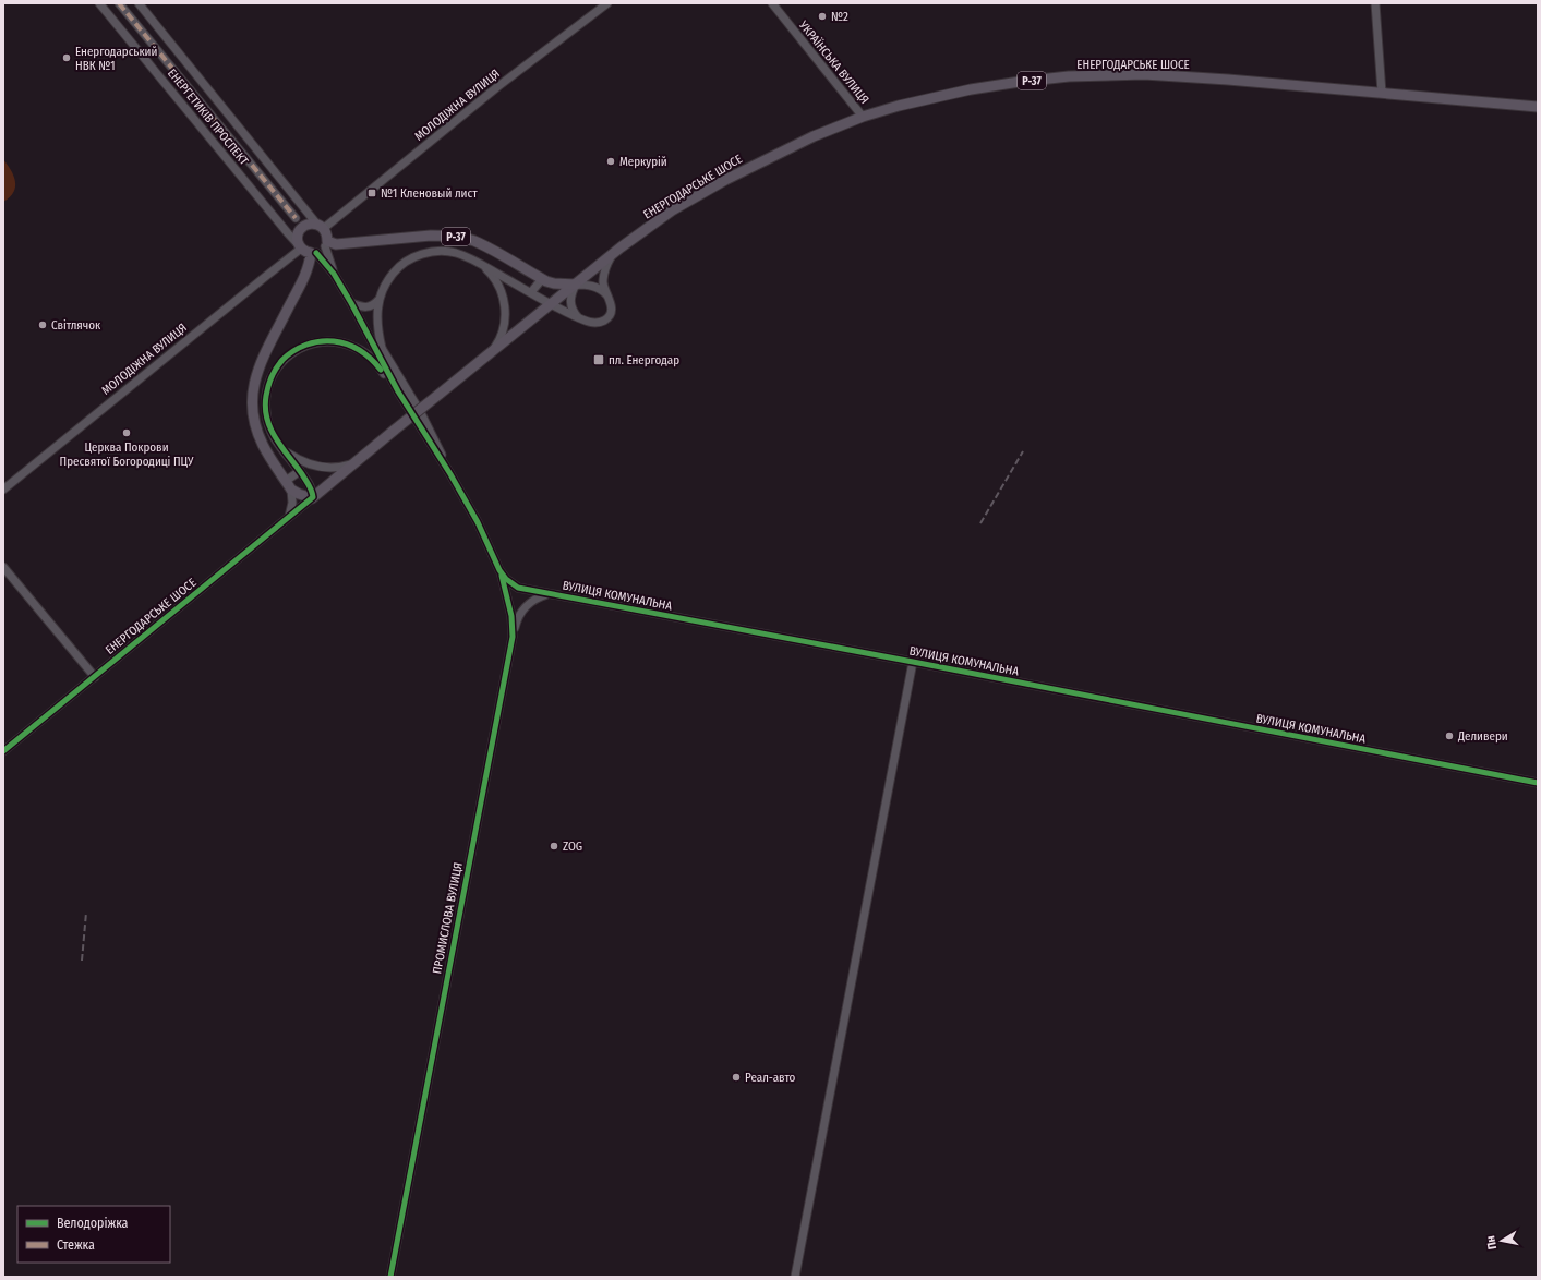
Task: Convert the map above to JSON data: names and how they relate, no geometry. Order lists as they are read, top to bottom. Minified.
{"streets":{"main road":["ЕНЕРГОДАРСЬКЕ ШОСЕ","Р-37"],"street":["УКРАЇНСЬКА ВУЛИЦЯ","МОЛОДІЖНА ВУЛИЦЯ","ЕНЕРГЕТИКІВ ПРОСПЕКТ","ВУЛИЦЯ КОМУНАЛЬНА","ПРОМИСЛОВА ВУЛИЦЯ"]},"crossings":[["УКРАЇНСЬКА ВУЛИЦЯ","ЕНЕРГОДАРСЬКЕ ШОСЕ"],["ЕНЕРГОДАРСЬКЕ ШОСЕ","Р-37"],["Р-37","МОЛОДІЖНА ВУЛИЦЯ"],["Р-37","ЕНЕРГЕТИКІВ ПРОСПЕКТ"],["МОЛОДІЖНА ВУЛИЦЯ","ЕНЕРГЕТИКІВ ПРОСПЕКТ"],["ВУЛИЦЯ КОМУНАЛЬНА","ПРОМИСЛОВА ВУЛИЦЯ"]],"places":{"other":["№2","Енергодарський НВК №1","Меркурій","Світлячок","Церква Покрови Пресвятої Богородиці ПЦУ","Деливери","ZOG","Реал-авто"],"transit":["№1 Кленовый лист","пл. Енергодар"]},"legend":["Велодоріжка","Стежка"],"north":"left"}
